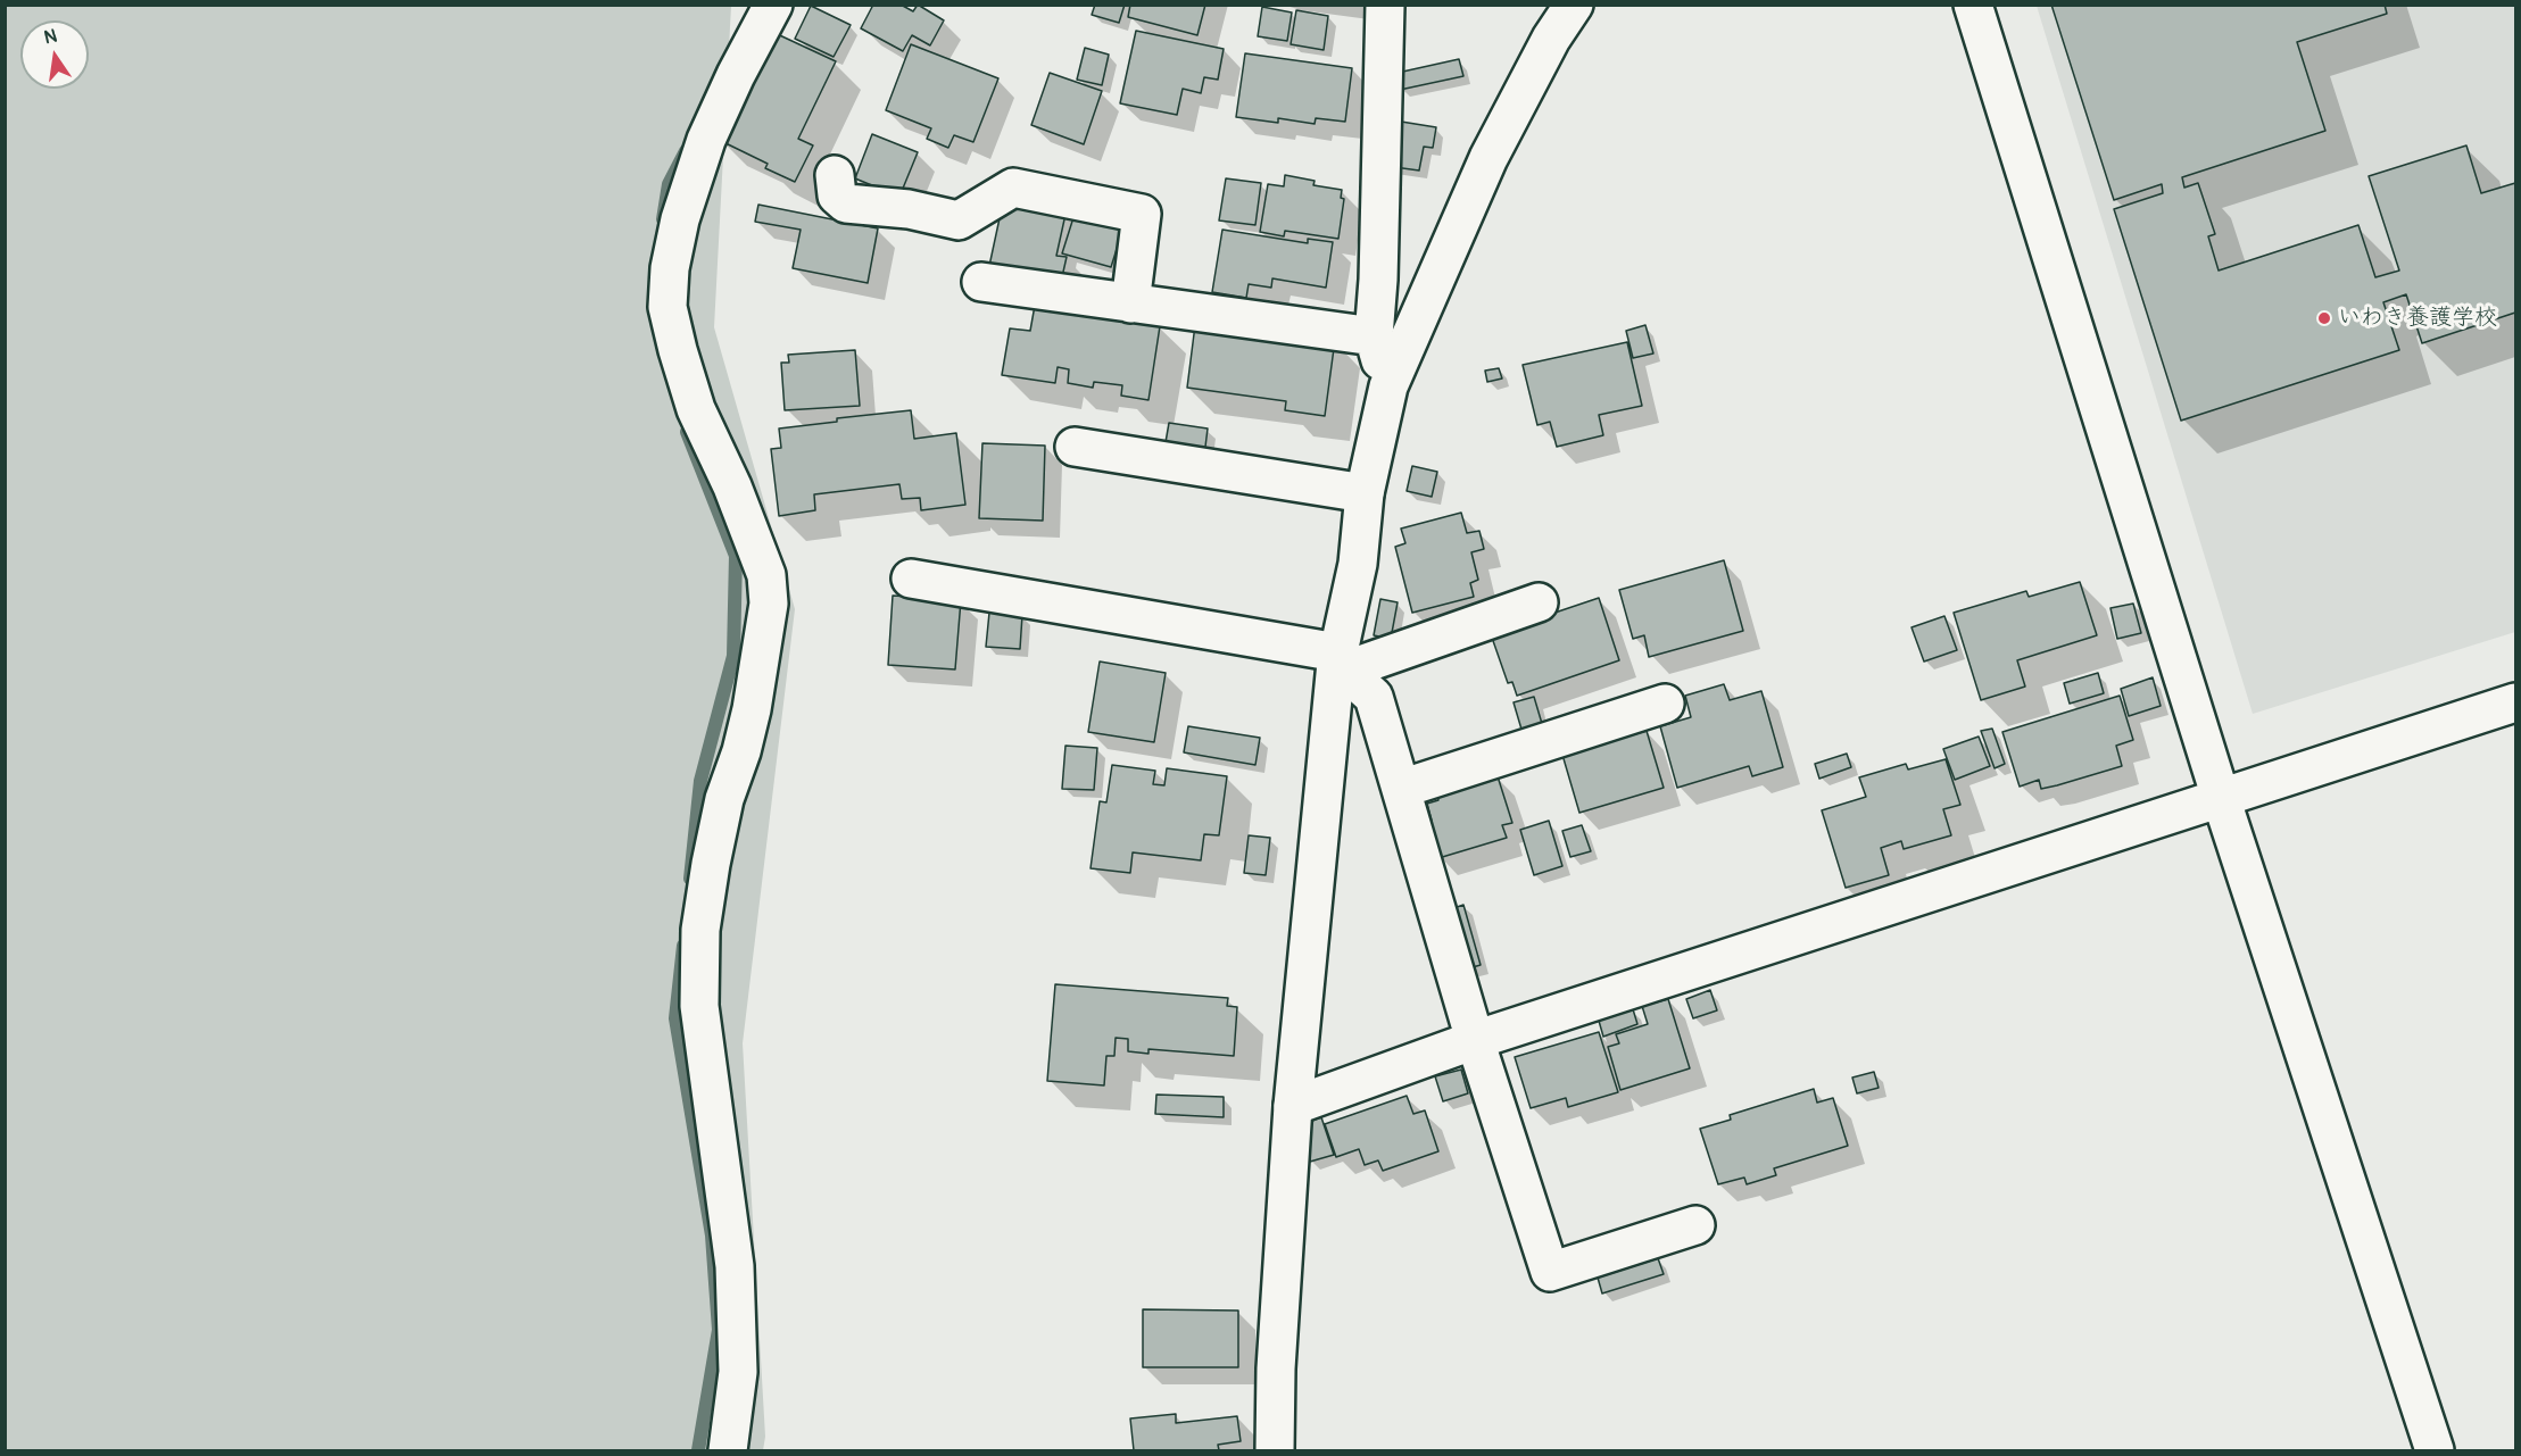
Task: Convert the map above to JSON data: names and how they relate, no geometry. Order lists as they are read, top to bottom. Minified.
{"places":["いわき養護学校"],"north":"top"}
